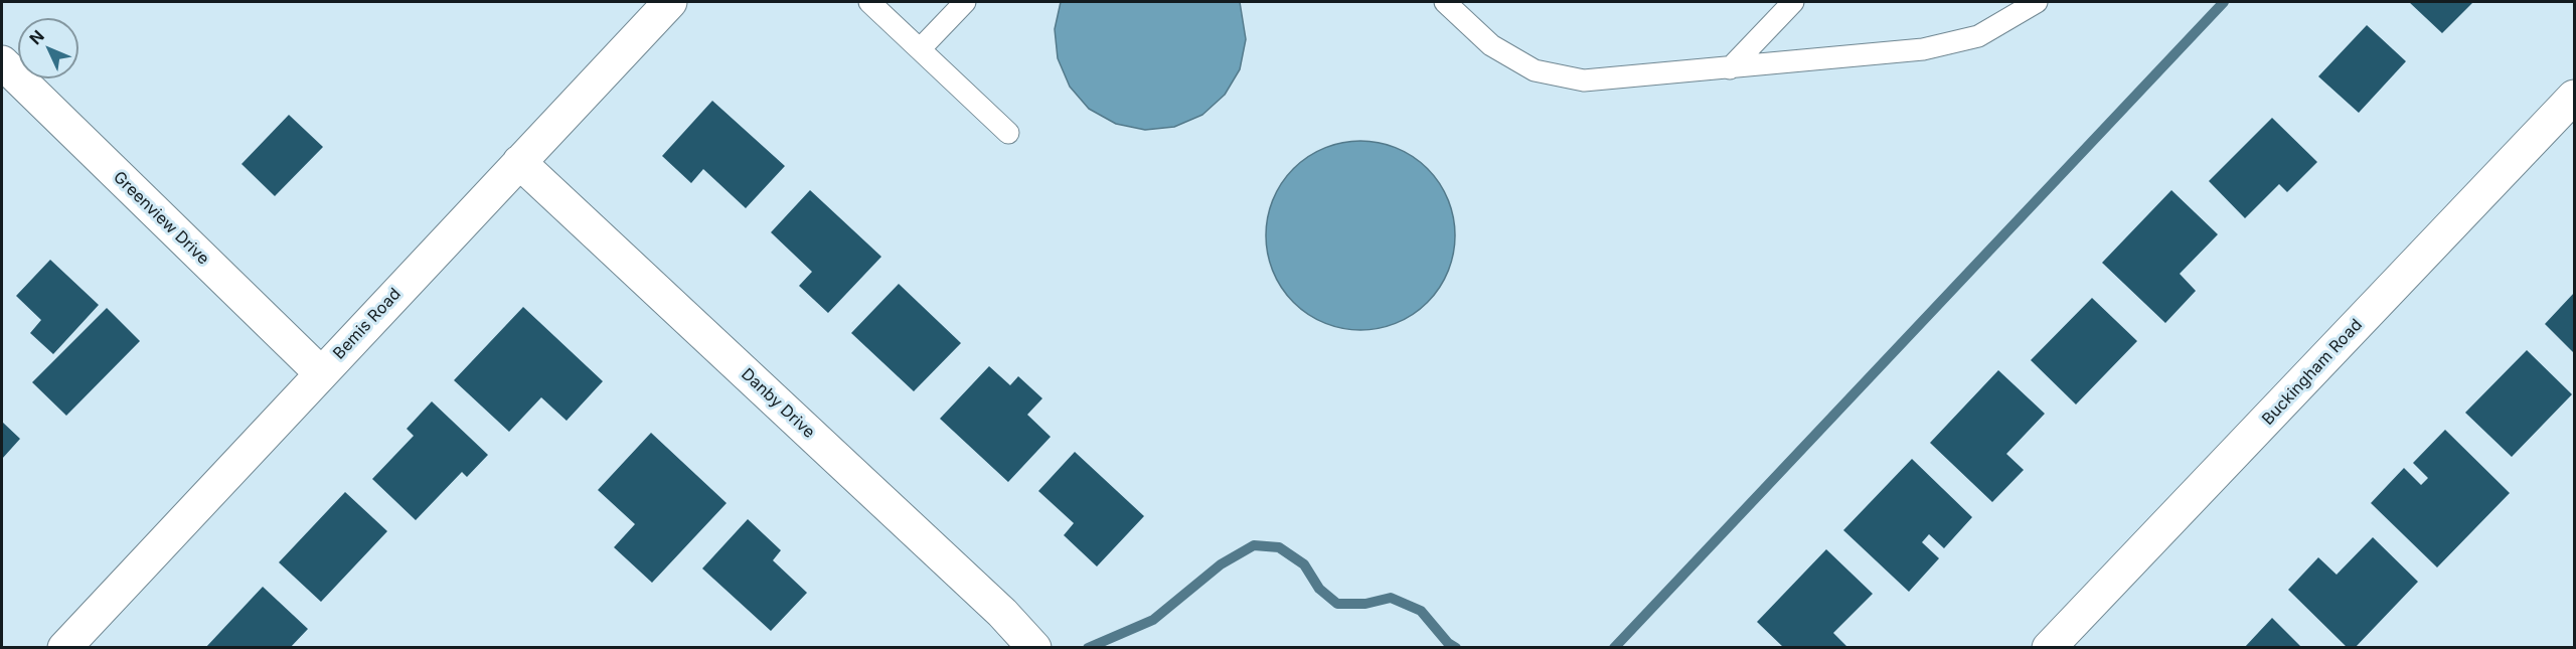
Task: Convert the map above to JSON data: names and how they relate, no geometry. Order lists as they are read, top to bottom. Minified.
{"streets":{"street":["Greenview Drive","Bemis Road","Buckingham Road","Danby Drive"]},"crossings":[["Greenview Drive","Bemis Road"],["Bemis Road","Danby Drive"]],"north":"top left"}
